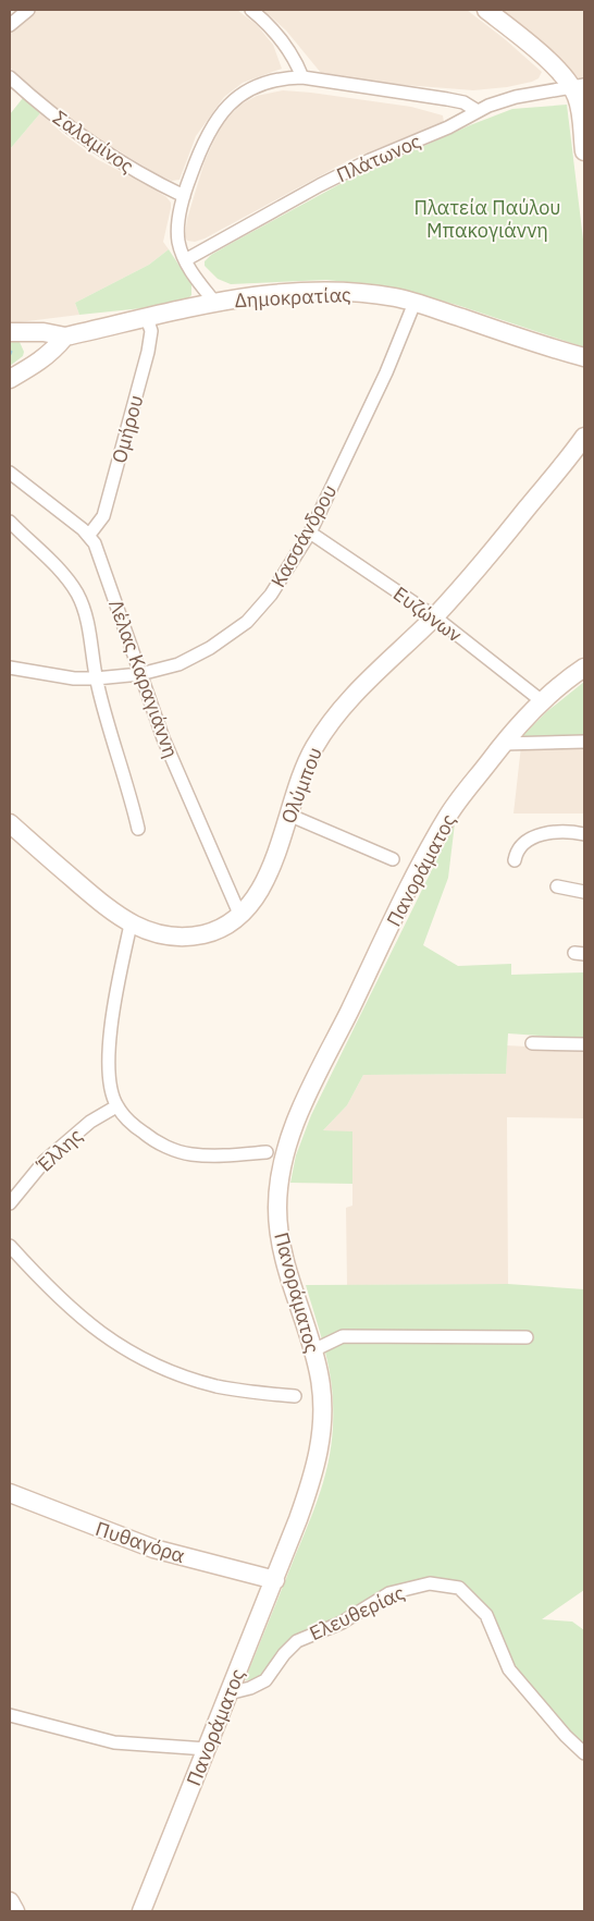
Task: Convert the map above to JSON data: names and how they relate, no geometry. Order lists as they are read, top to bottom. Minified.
{"streets":{"street":["Σαλαμίνος","Πλάτωνος","Δημοκρατίας","Ομήρου","Κασσάνδρου","Ευζώνων","Λέλας Καραγιάννη","Ολύμπου","Πανοράματος","Έλλης","Πυθαγόρα","Ελευθερίας"]},"crossings":[["Δημοκρατίας","Ομήρου"],["Δημοκρατίας","Κασσάνδρου"],["Ομήρου","Λέλας Καραγιάννη"],["Κασσάνδρου","Ευζώνων"],["Κασσάνδρου","Λέλας Καραγιάννη"],["Ευζώνων","Ολύμπου"],["Ευζώνων","Πανοράματος"],["Λέλας Καραγιάννη","Ολύμπου"],["Πανοράματος","Πυθαγόρα"],["Πανοράματος","Ελευθερίας"]],"parks":["Πλατεία Παύλου Μπακογιάννη"]}
